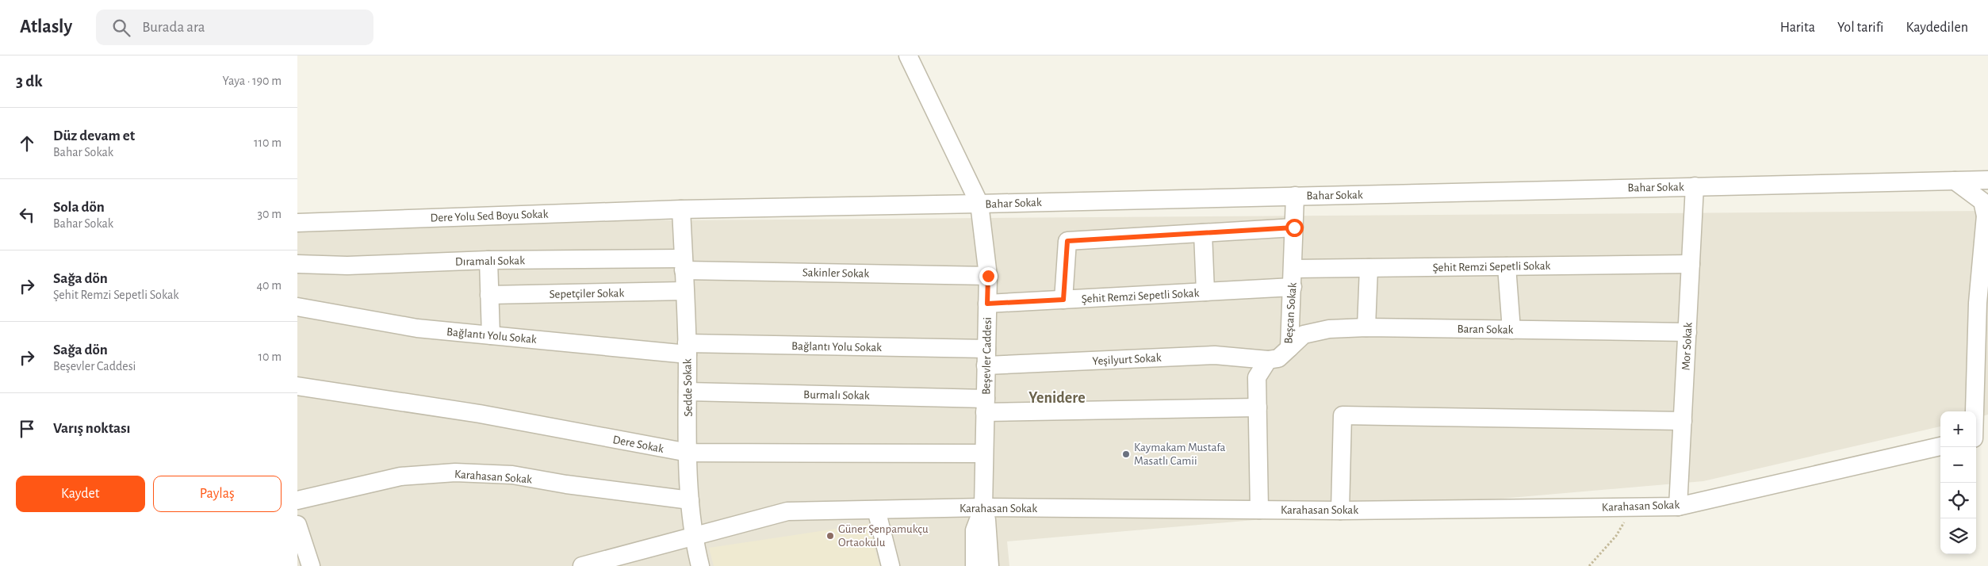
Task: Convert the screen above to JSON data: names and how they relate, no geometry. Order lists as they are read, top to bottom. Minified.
{"streets":{"street":["Bahar Sokak","Dere Yolu Sed Boyu Sokak","Dıramalı Sokak","Şehit Remzi Sepetli Sokak","Sakinler Sokak","Sepetçiler Sokak","Beşcan Sokak","Baran Sokak","Bağlantı Yolu Sokak","Mor Sokak","Beşevler Caddesi","Yeşilyurt Sokak","Sedde Sokak","Burmalı Sokak","Dere Sokak","Karahasan Sokak"]},"crossings":[["Bahar Sokak","Dere Yolu Sed Boyu Sokak"],["Bahar Sokak","Beşcan Sokak"],["Bahar Sokak","Mor Sokak"],["Bahar Sokak","Beşevler Caddesi"],["Bahar Sokak","Sedde Sokak"],["Dere Yolu Sed Boyu Sokak","Sedde Sokak"],["Dıramalı Sokak","Sakinler Sokak"],["Dıramalı Sokak","Sedde Sokak"],["Şehit Remzi Sepetli Sokak","Beşcan Sokak"],["Şehit Remzi Sepetli Sokak","Mor Sokak"],["Şehit Remzi Sepetli Sokak","Beşevler Caddesi"],["Sakinler Sokak","Beşevler Caddesi"],["Sakinler Sokak","Sedde Sokak"],["Sepetçiler Sokak","Sedde Sokak"],["Beşcan Sokak","Baran Sokak"],["Beşcan Sokak","Yeşilyurt Sokak"],["Baran Sokak","Mor Sokak"],["Bağlantı Yolu Sokak","Beşevler Caddesi"],["Bağlantı Yolu Sokak","Yeşilyurt Sokak"],["Bağlantı Yolu Sokak","Sedde Sokak"],["Mor Sokak","Karahasan Sokak"],["Beşevler Caddesi","Yeşilyurt Sokak"],["Beşevler Caddesi","Burmalı Sokak"],["Beşevler Caddesi","Dere Sokak"],["Beşevler Caddesi","Karahasan Sokak"],["Sedde Sokak","Burmalı Sokak"],["Sedde Sokak","Dere Sokak"],["Sedde Sokak","Karahasan Sokak"]],"districts":["Yenidere"],"places":["Kaymakam Mustafa Masatlı Camii","Güner Şenpamukçu Ortaokulu"],"page":{"header":"Atlasly","search":"Burada ara","nav":["Harita","Yol tarifi","Kaydedilen"],"heading":["3 dk","Yaya · 190 m"],"list":[["Düz devam et","Bahar Sokak","110 m"],["Sola dön","Bahar Sokak","30 m"],["Sağa dön","Şehit Remzi Sepetli Sokak","40 m"],["Sağa dön","Beşevler Caddesi","10 m"],"Varış noktası"],"map_buttons":["+","−"],"buttons":["Kaydet","Paylaş"]}}
